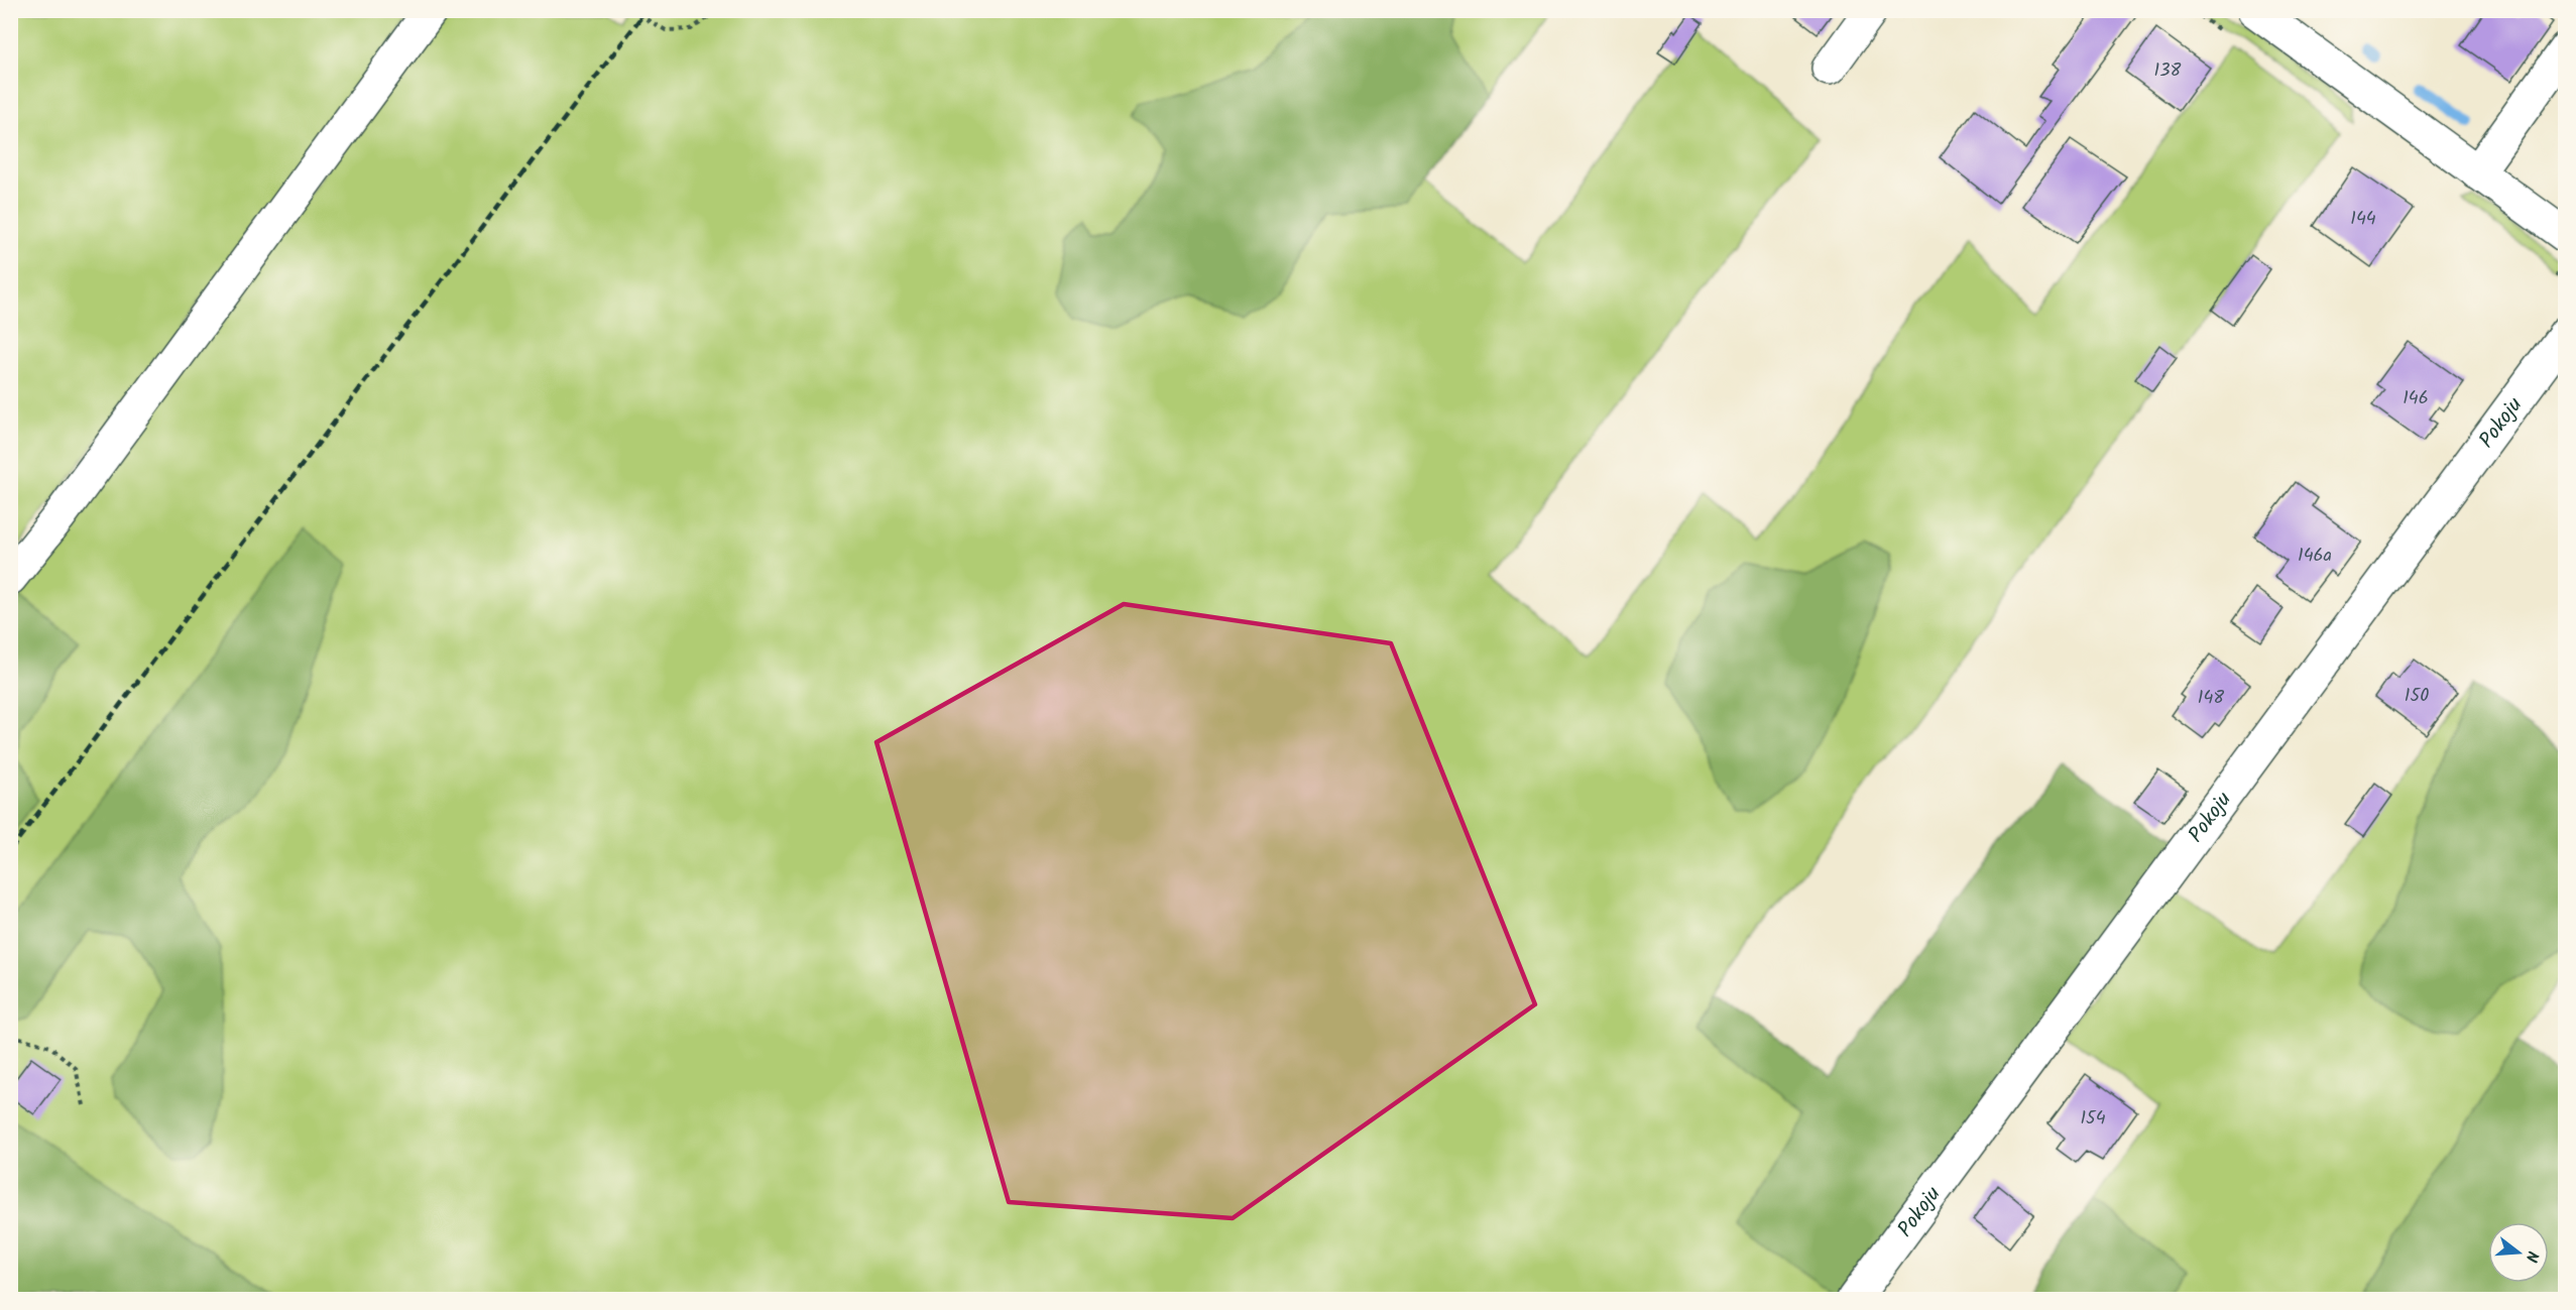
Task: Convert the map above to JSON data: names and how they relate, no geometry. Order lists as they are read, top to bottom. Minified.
{"streets":{"street":["Pokoju"]},"house_numbers":["138","144","146","146a","150","148","154"],"north":"right"}
